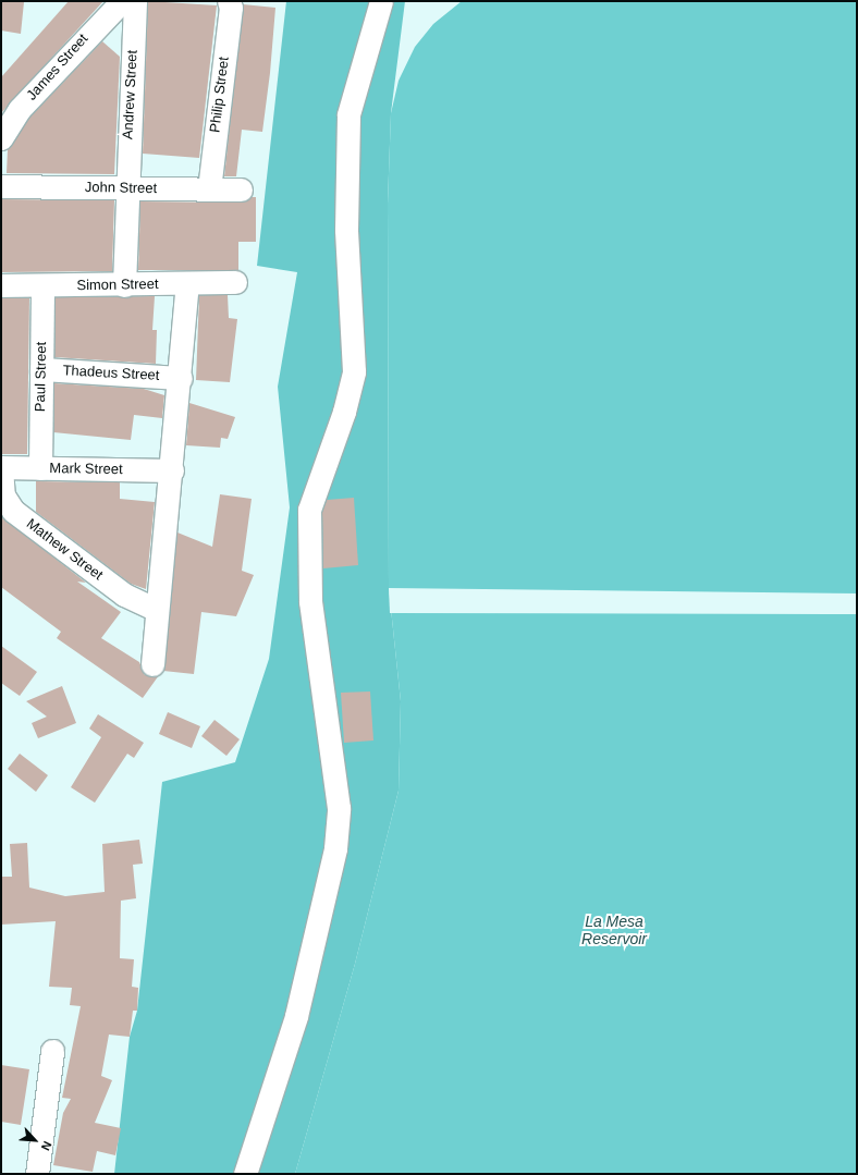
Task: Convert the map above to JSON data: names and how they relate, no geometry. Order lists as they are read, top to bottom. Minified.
{"streets":{"street":["James Street","Andrew Street","Philip Street","John Street","Simon Street","Thadeus Street","Paul Street","Mark Street","Mathew Street"]},"crossings":[["Andrew Street","John Street"],["Andrew Street","Simon Street"],["Philip Street","John Street"],["Simon Street","Paul Street"],["Thadeus Street","Paul Street"],["Paul Street","Mark Street"],["Mark Street","Mathew Street"]],"water":["La Mesa Reservoir"],"north":"bottom right"}
